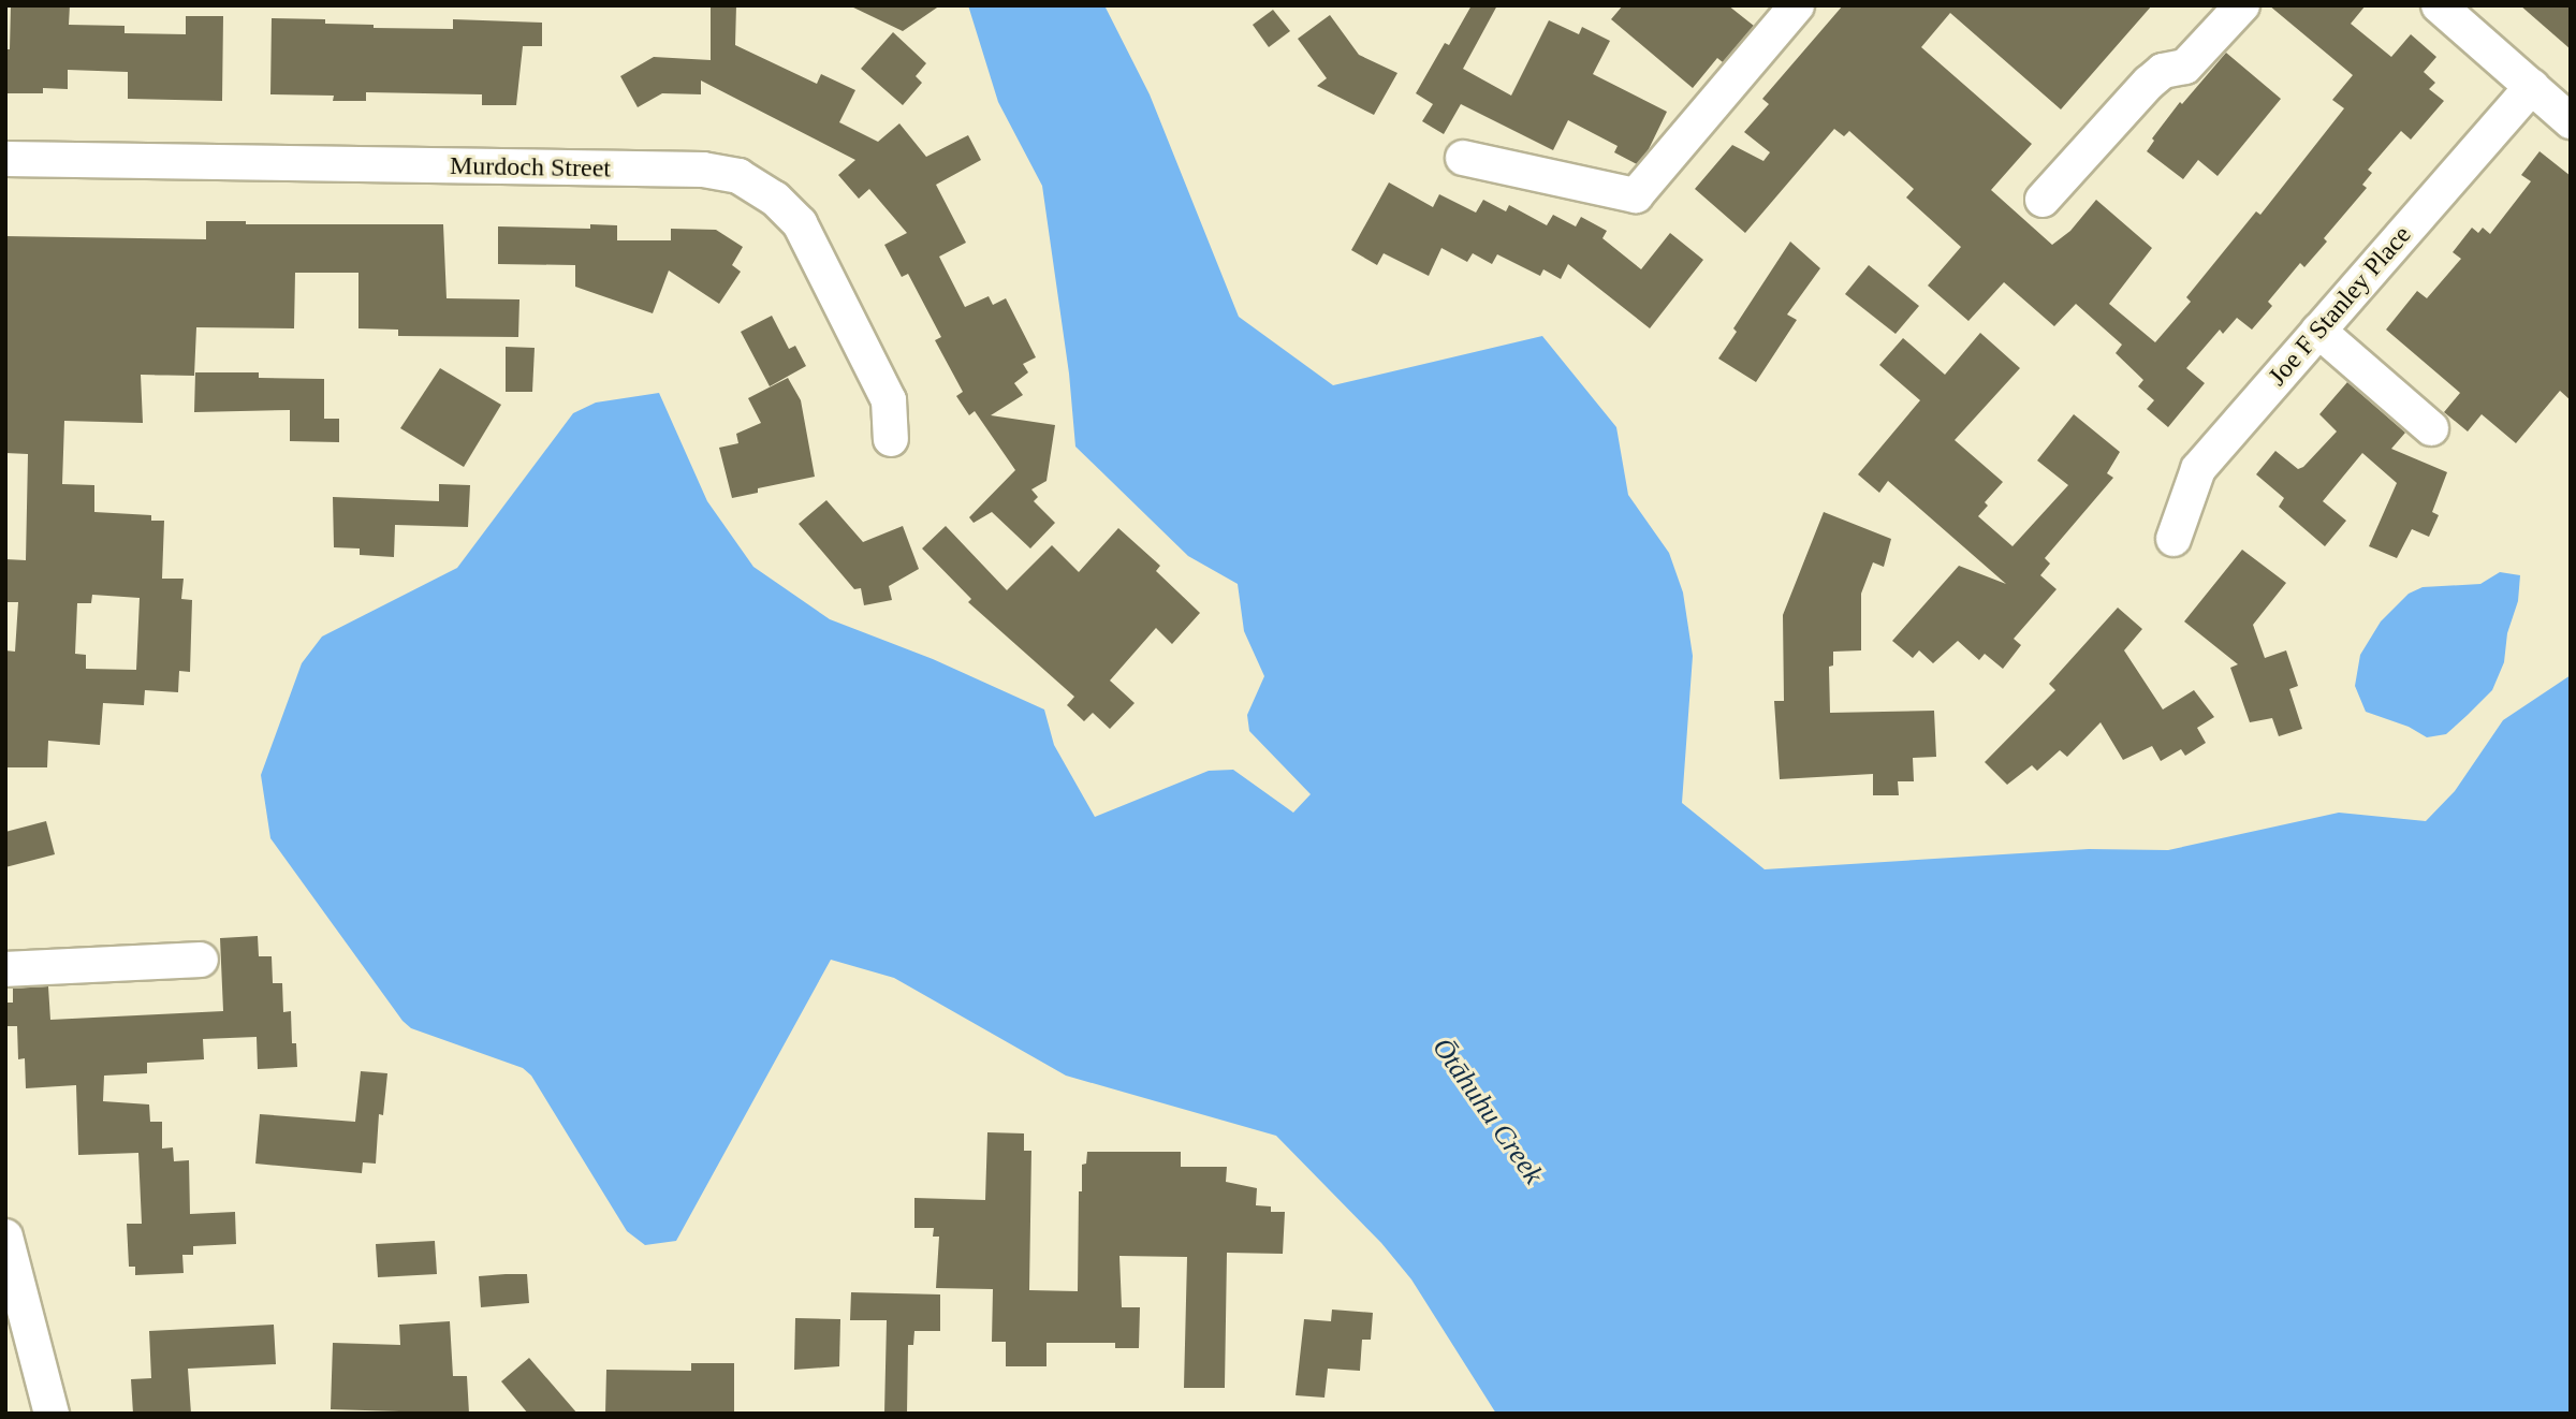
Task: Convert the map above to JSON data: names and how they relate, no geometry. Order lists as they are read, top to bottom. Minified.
{"streets":{"street":["Murdoch Street","Joe F Stanley Place"]},"water":["Ōtāhuhu Creek"]}
